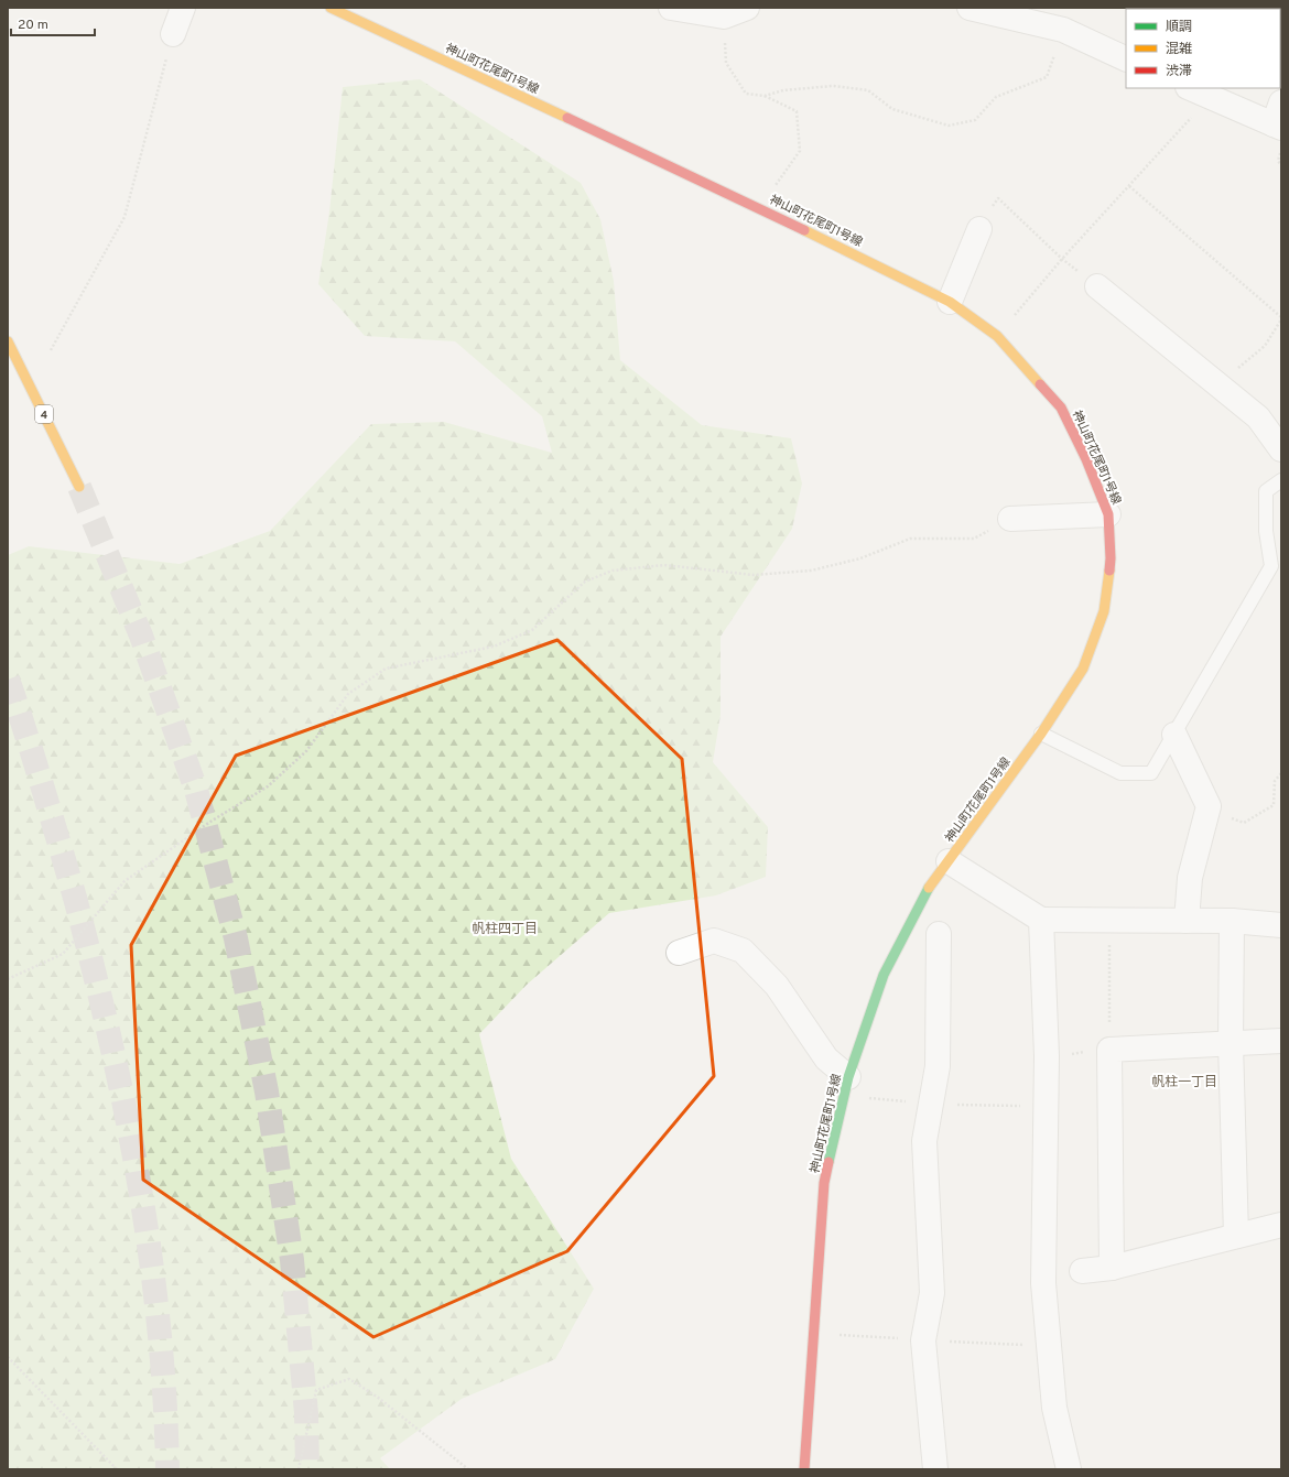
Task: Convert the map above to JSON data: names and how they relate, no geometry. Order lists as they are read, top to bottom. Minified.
{"streets":{"main road":["神山町花尾町1号線","4"]},"districts":["帆柱四丁目","帆柱一丁目"],"legend":["順調","混雑","渋滞"],"scale_bar":"20 m"}
